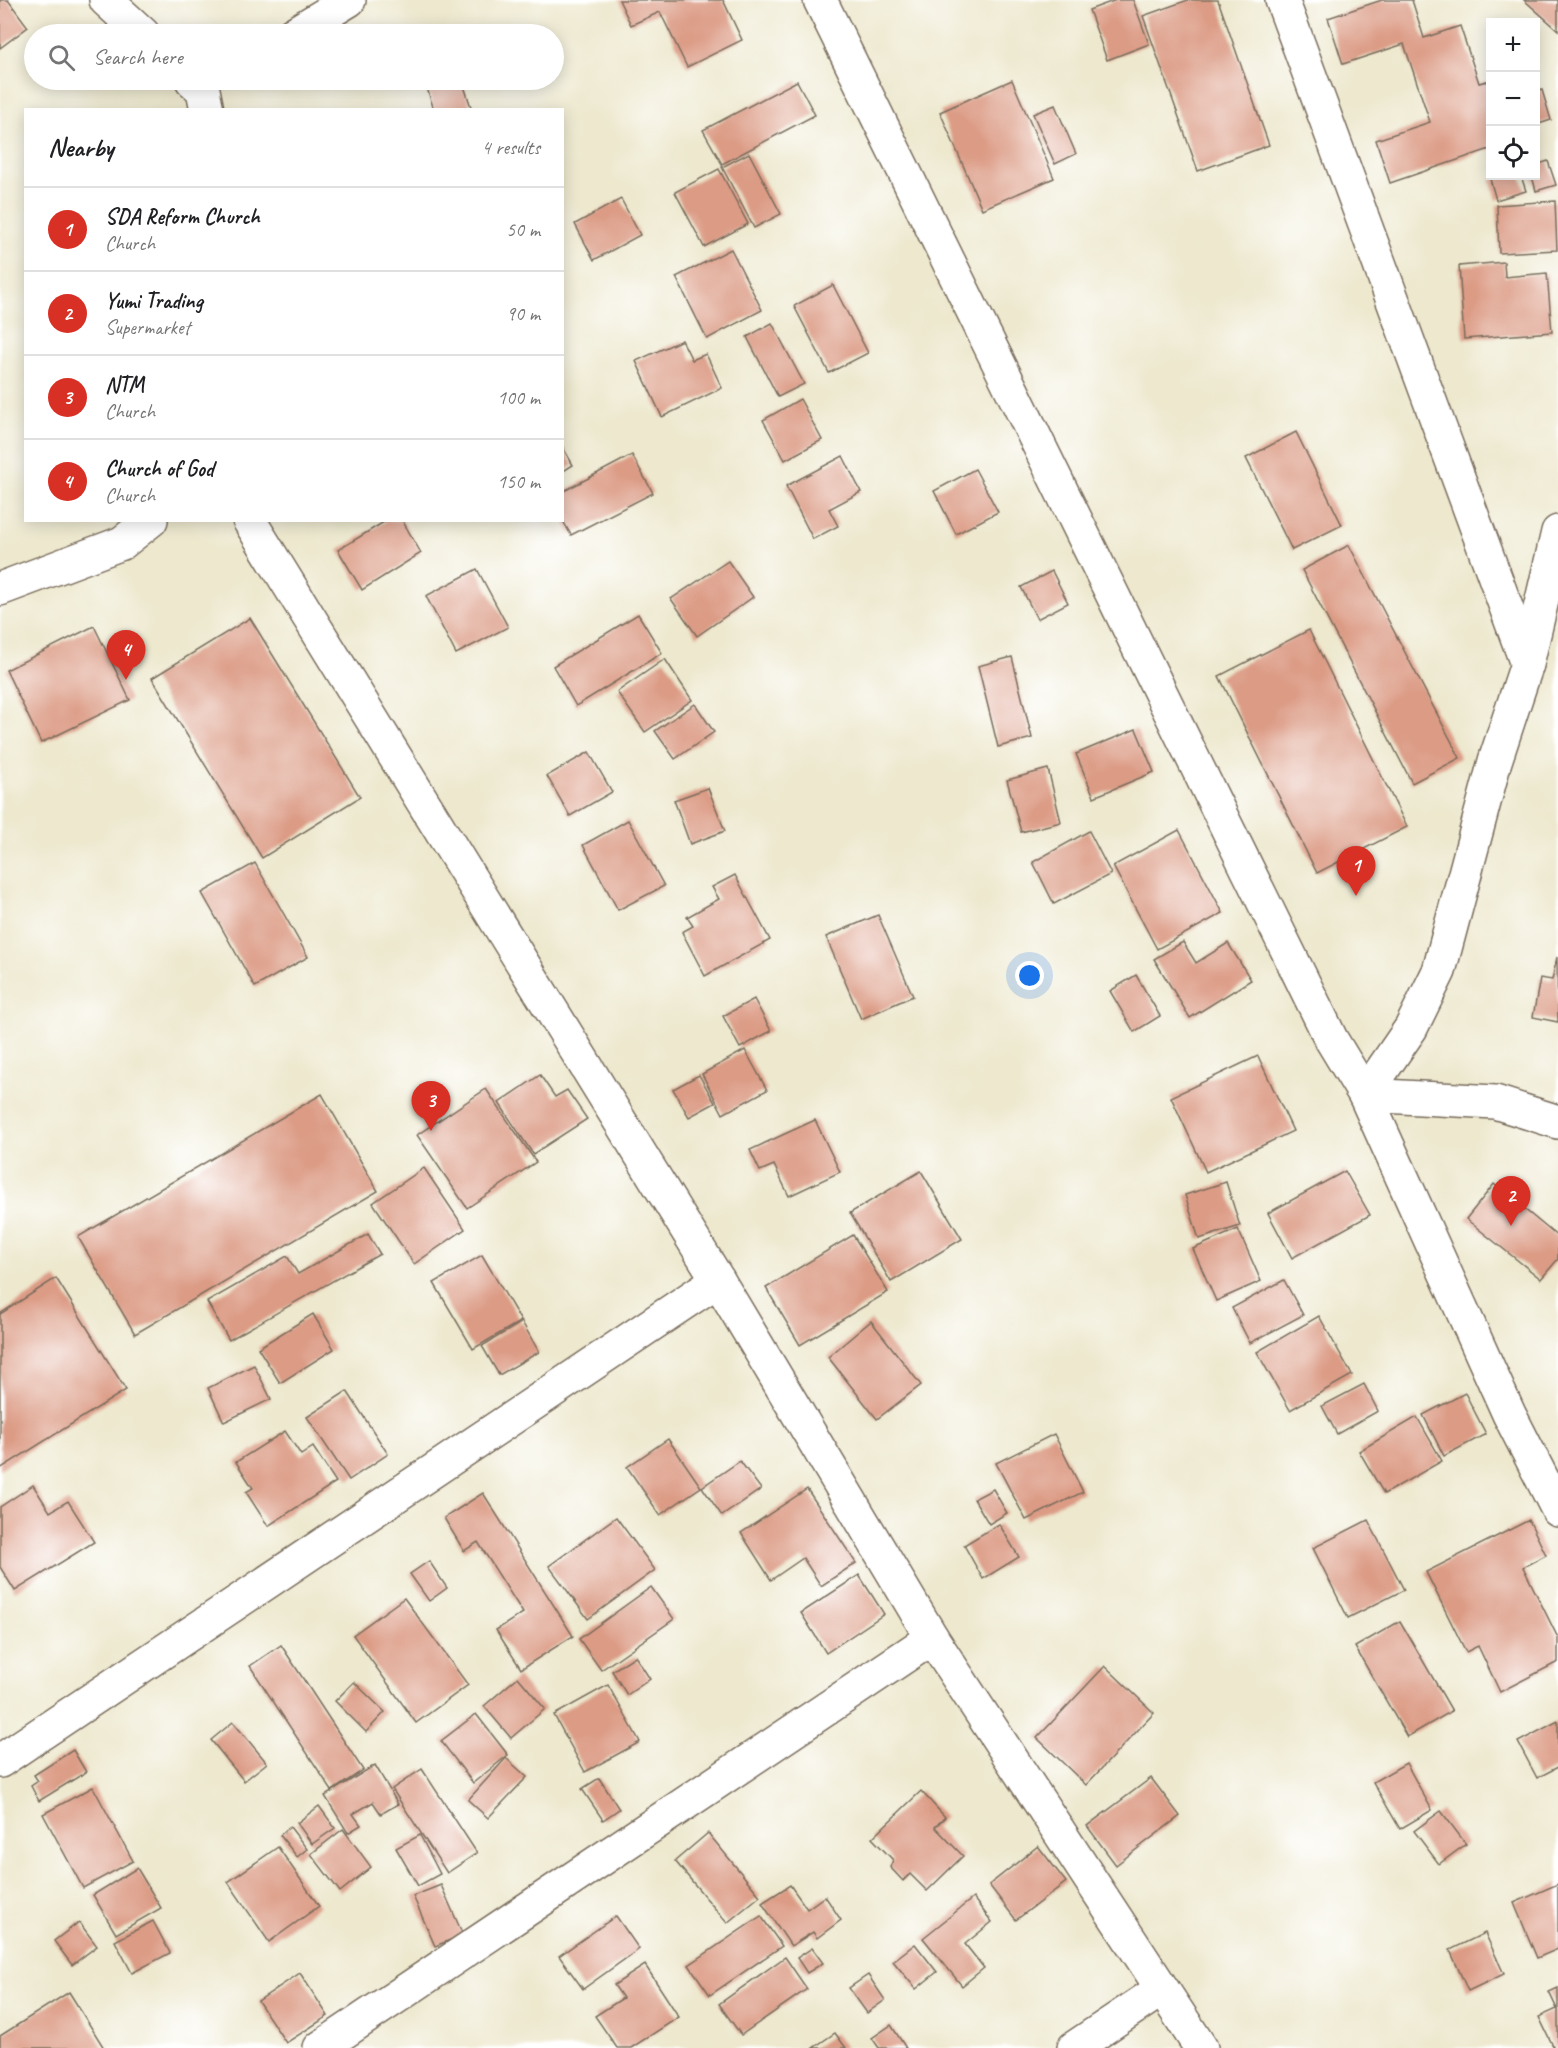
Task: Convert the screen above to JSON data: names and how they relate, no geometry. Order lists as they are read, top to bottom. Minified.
{"page":{"map_buttons":["+","−"],"search":"Search here","heading":["Nearby","4 results"],"list":[{"mark":"1","name":"SDA Reform Church","note":"Church","value":"50 m"},{"mark":"2","name":"Yumi Trading","note":"Supermarket","value":"90 m"},{"mark":"3","name":"NTM","note":"Church","value":"100 m"},{"mark":"4","name":"Church of God","note":"Church","value":"150 m"}],"pins":["4","1","3","2"]}}
